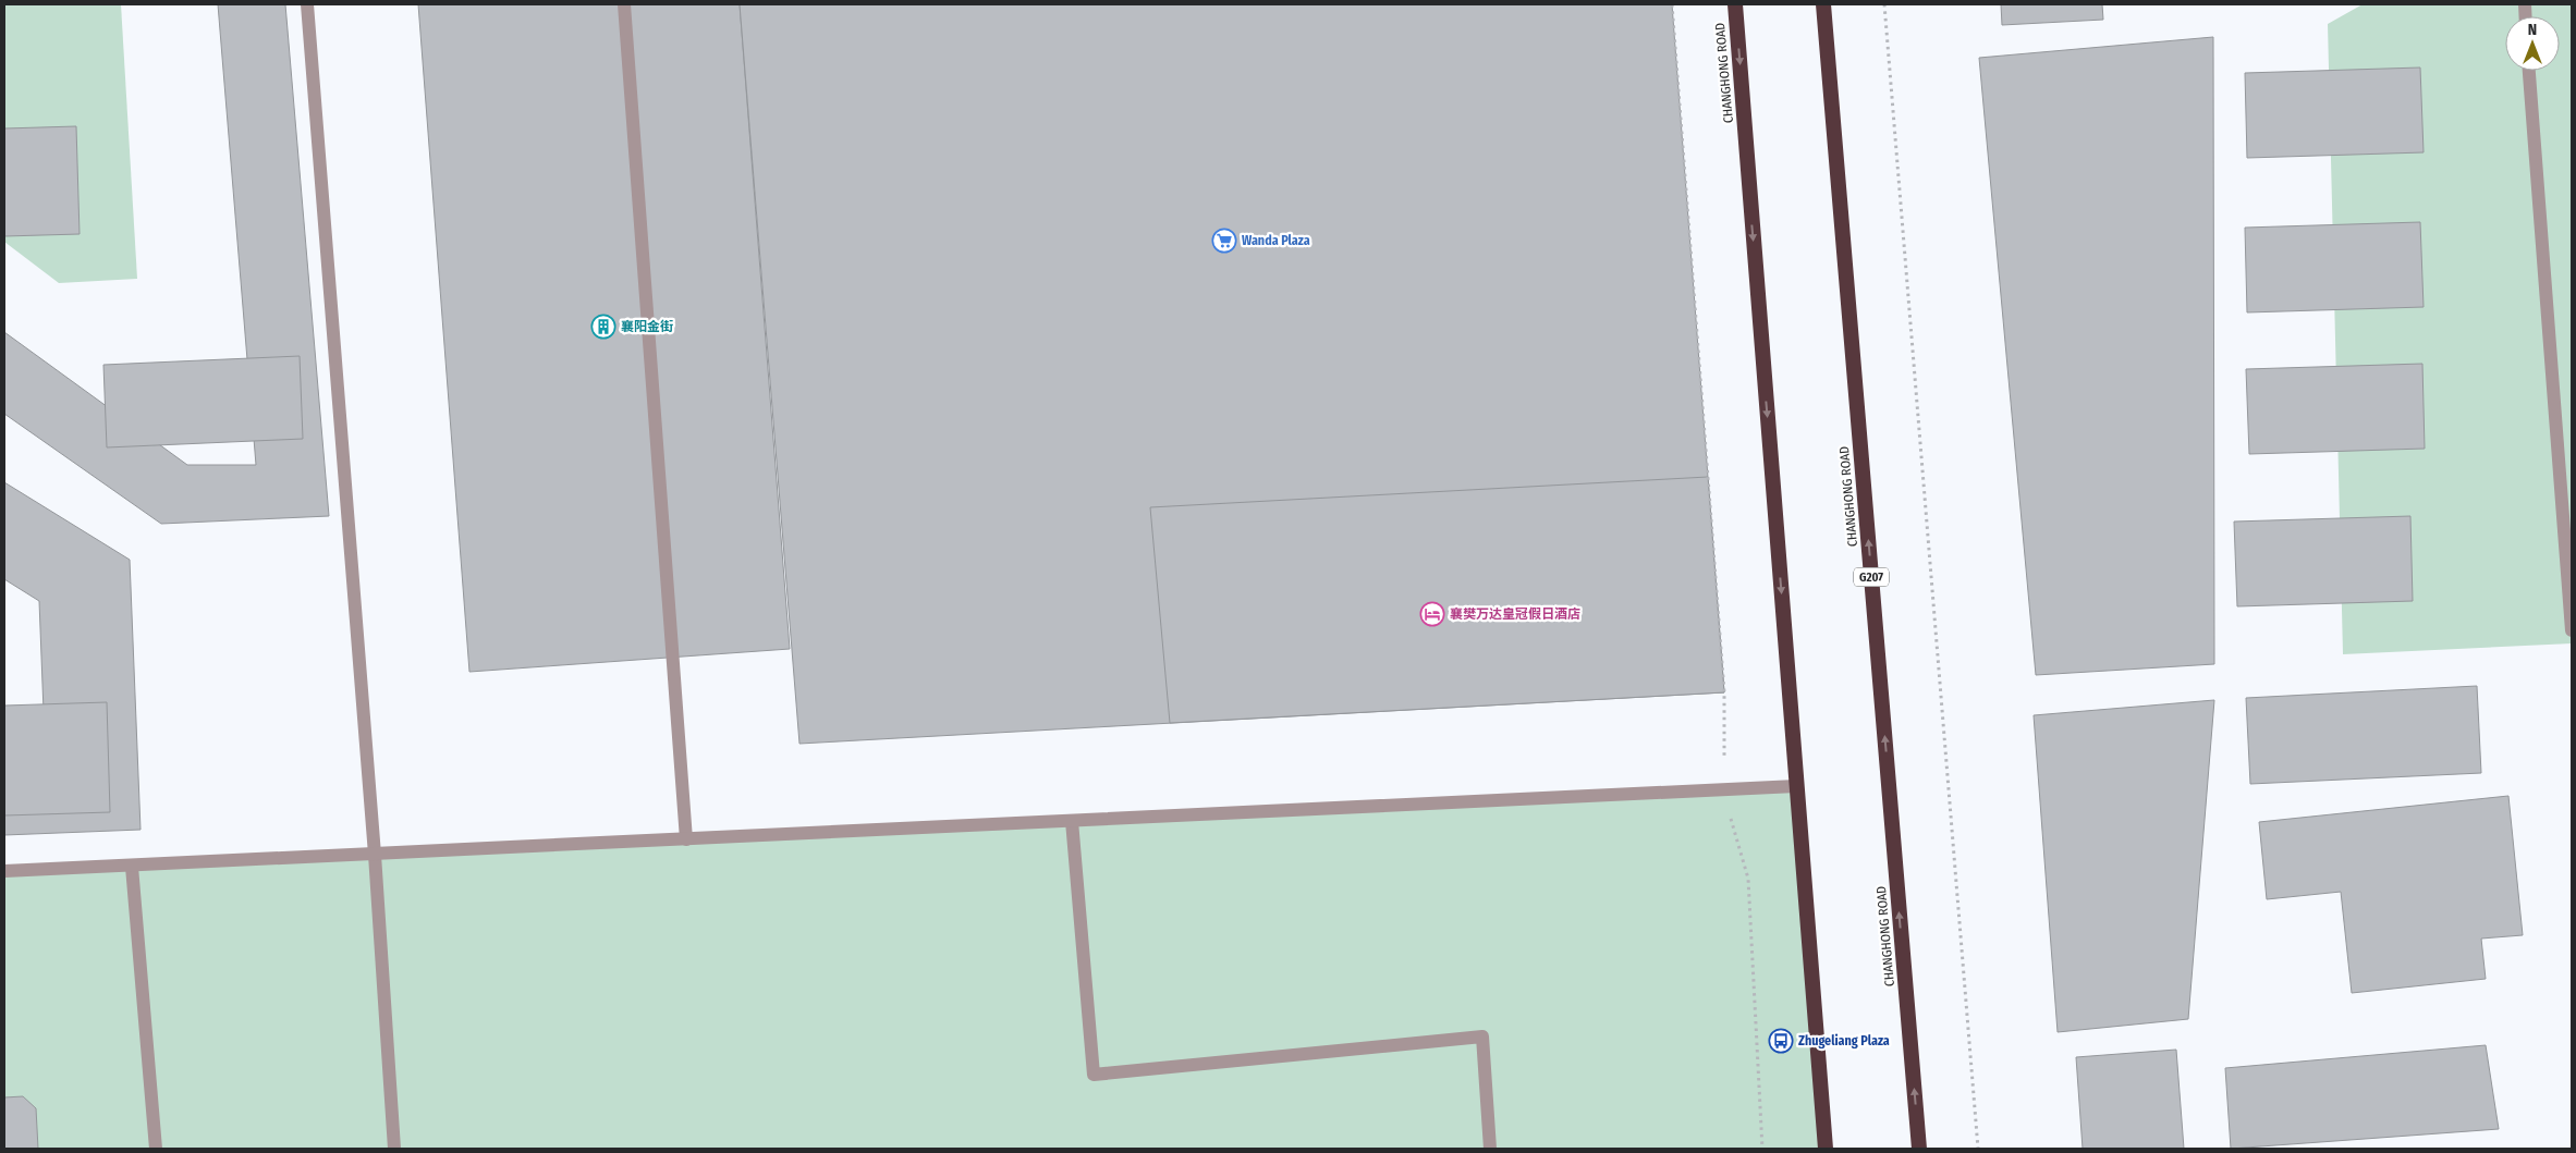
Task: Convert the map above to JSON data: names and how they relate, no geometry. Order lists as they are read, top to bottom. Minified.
{"streets":{"highway":["CHANGHONG ROAD","G207"]},"places":{"supermarket":["Wanda Plaza"],"building":["襄阳金街"],"hotel":["襄樊万达皇冠假日酒店"],"bus stop":["Zhugeliang Plaza"]},"north":"top"}
